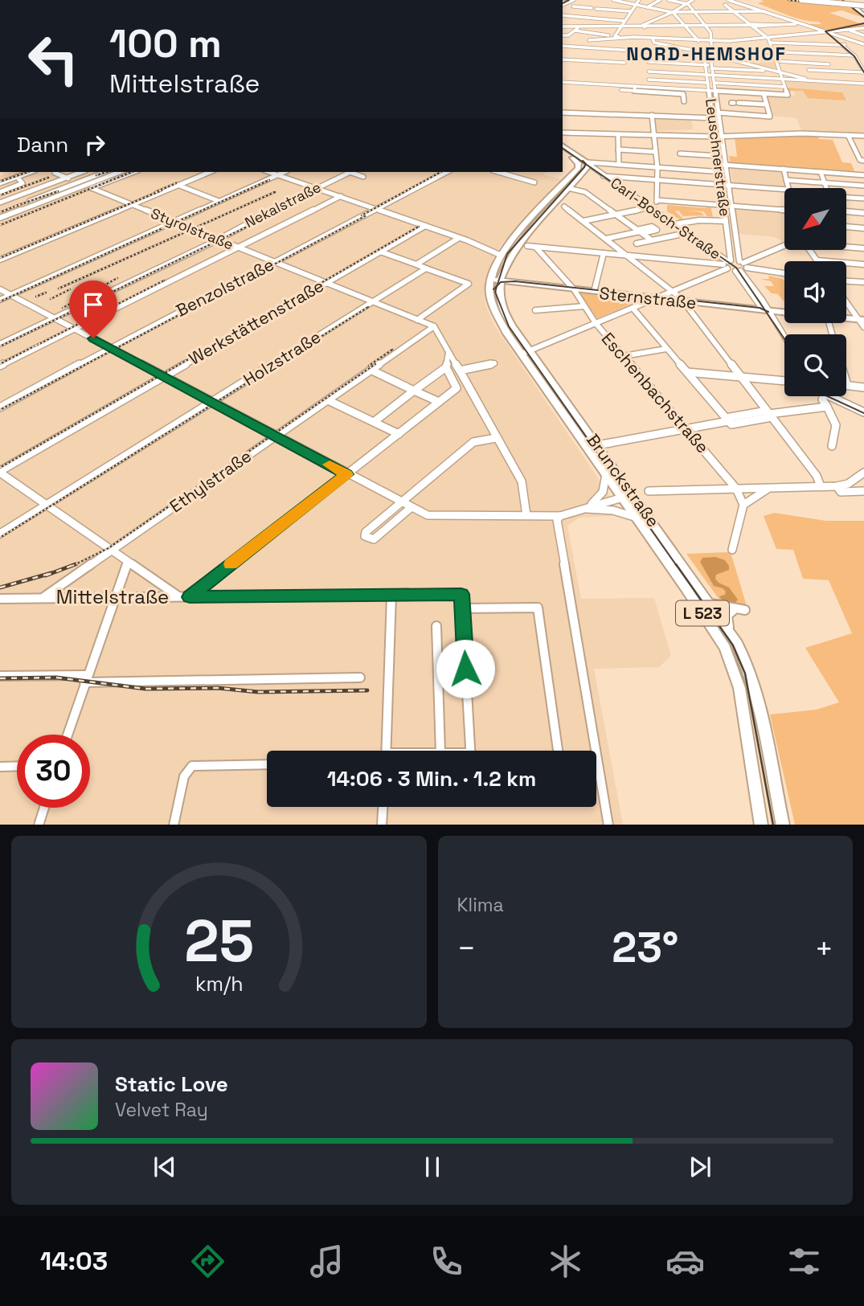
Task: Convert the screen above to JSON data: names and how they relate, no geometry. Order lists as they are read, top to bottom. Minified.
{"streets":{"main road":["Carl-Bosch-Straße","Sternstraße","Brunckstraße","L 523"],"street":["Leuschnerstraße","Nekalstraße","Styrolstraße","Benzolstraße","Werkstättenstraße","Holzstraße","Eschenbachstraße","Ethylstraße","Mittelstraße"]},"crossings":[["Leuschnerstraße","Carl-Bosch-Straße"],["Nekalstraße","Styrolstraße"],["Carl-Bosch-Straße","Sternstraße"],["Carl-Bosch-Straße","Brunckstraße"],["Styrolstraße","Benzolstraße"],["Styrolstraße","Werkstättenstraße"],["Styrolstraße","Holzstraße"],["Styrolstraße","Ethylstraße"],["Sternstraße","Eschenbachstraße"],["Sternstraße","Brunckstraße"],["Ethylstraße","Mittelstraße"]],"districts":["NORD-HEMSHOF"],"north":"bottom left","page":{"turn":["100 m","Mittelstraße"],"then":"Dann","limit":"30","trip":"14:06 · 3 Min. · 1.2 km","tile":"Klima","heat":["−","23°","+"],"song":["Static Love","Velvet Ray"],"tabs":"14:03","gauge":["25","km/h"]}}
